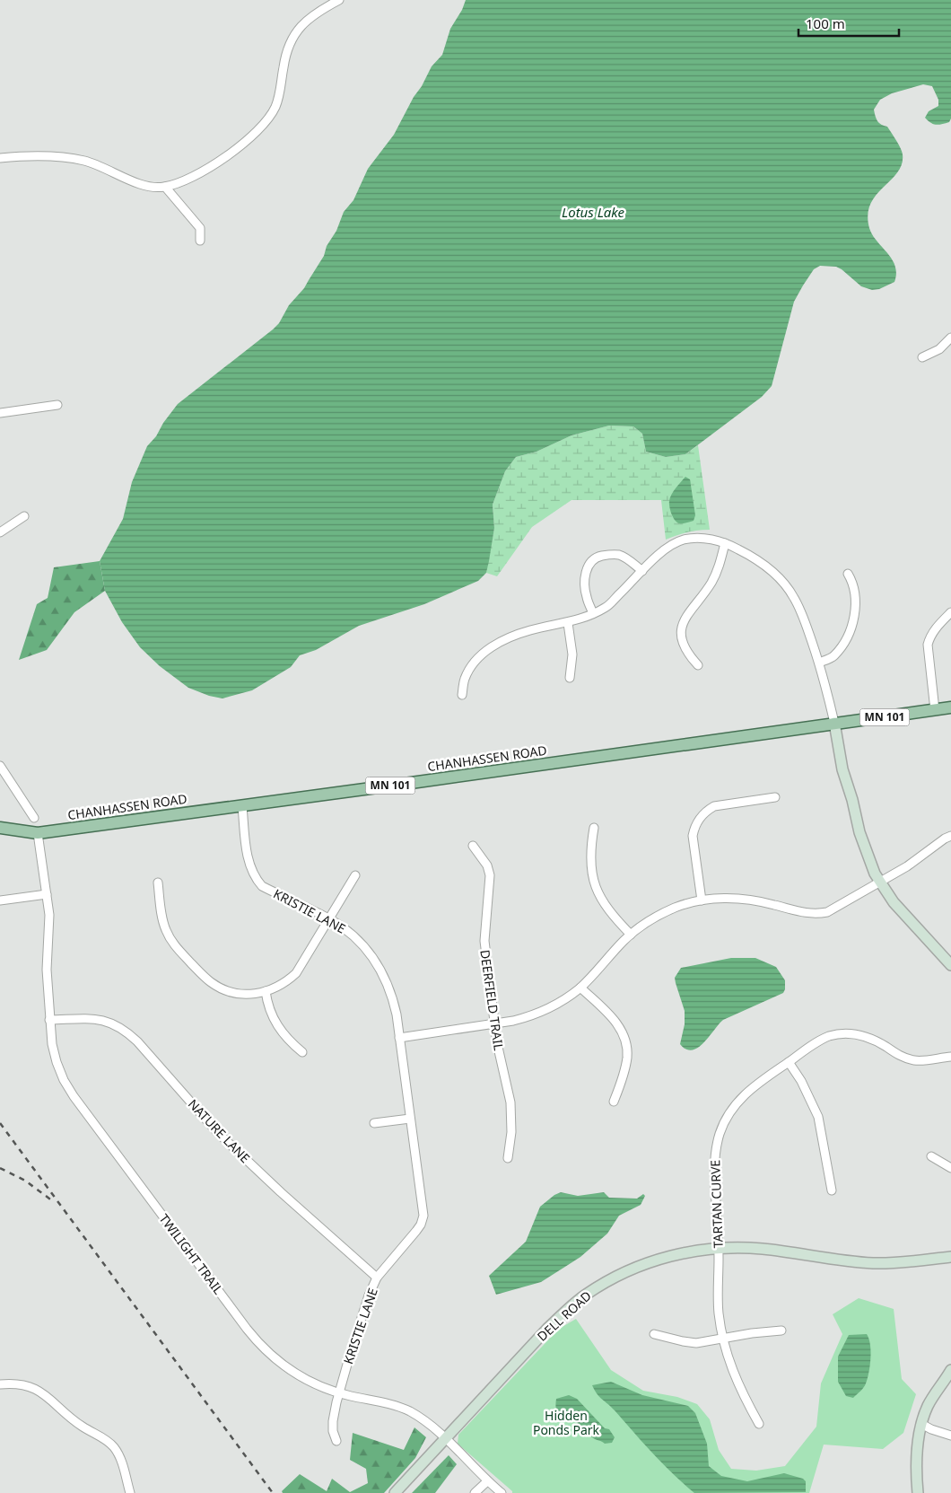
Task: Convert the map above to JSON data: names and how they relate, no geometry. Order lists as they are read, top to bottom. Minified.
{"streets":{"main road":["MN 101","CHANHASSEN ROAD"],"street":["KRISTIE LANE","DEERFIELD TRAIL","NATURE LANE","TARTAN CURVE","TWILIGHT TRAIL","DELL ROAD"]},"crossings":[["CHANHASSEN ROAD","KRISTIE LANE"],["CHANHASSEN ROAD","TWILIGHT TRAIL"],["KRISTIE LANE","NATURE LANE"],["KRISTIE LANE","TWILIGHT TRAIL"],["NATURE LANE","TWILIGHT TRAIL"],["TARTAN CURVE","DELL ROAD"],["TWILIGHT TRAIL","DELL ROAD"]],"water":["Lotus Lake"],"parks":["Hidden Ponds Park"],"scale_bar":"100 m"}
